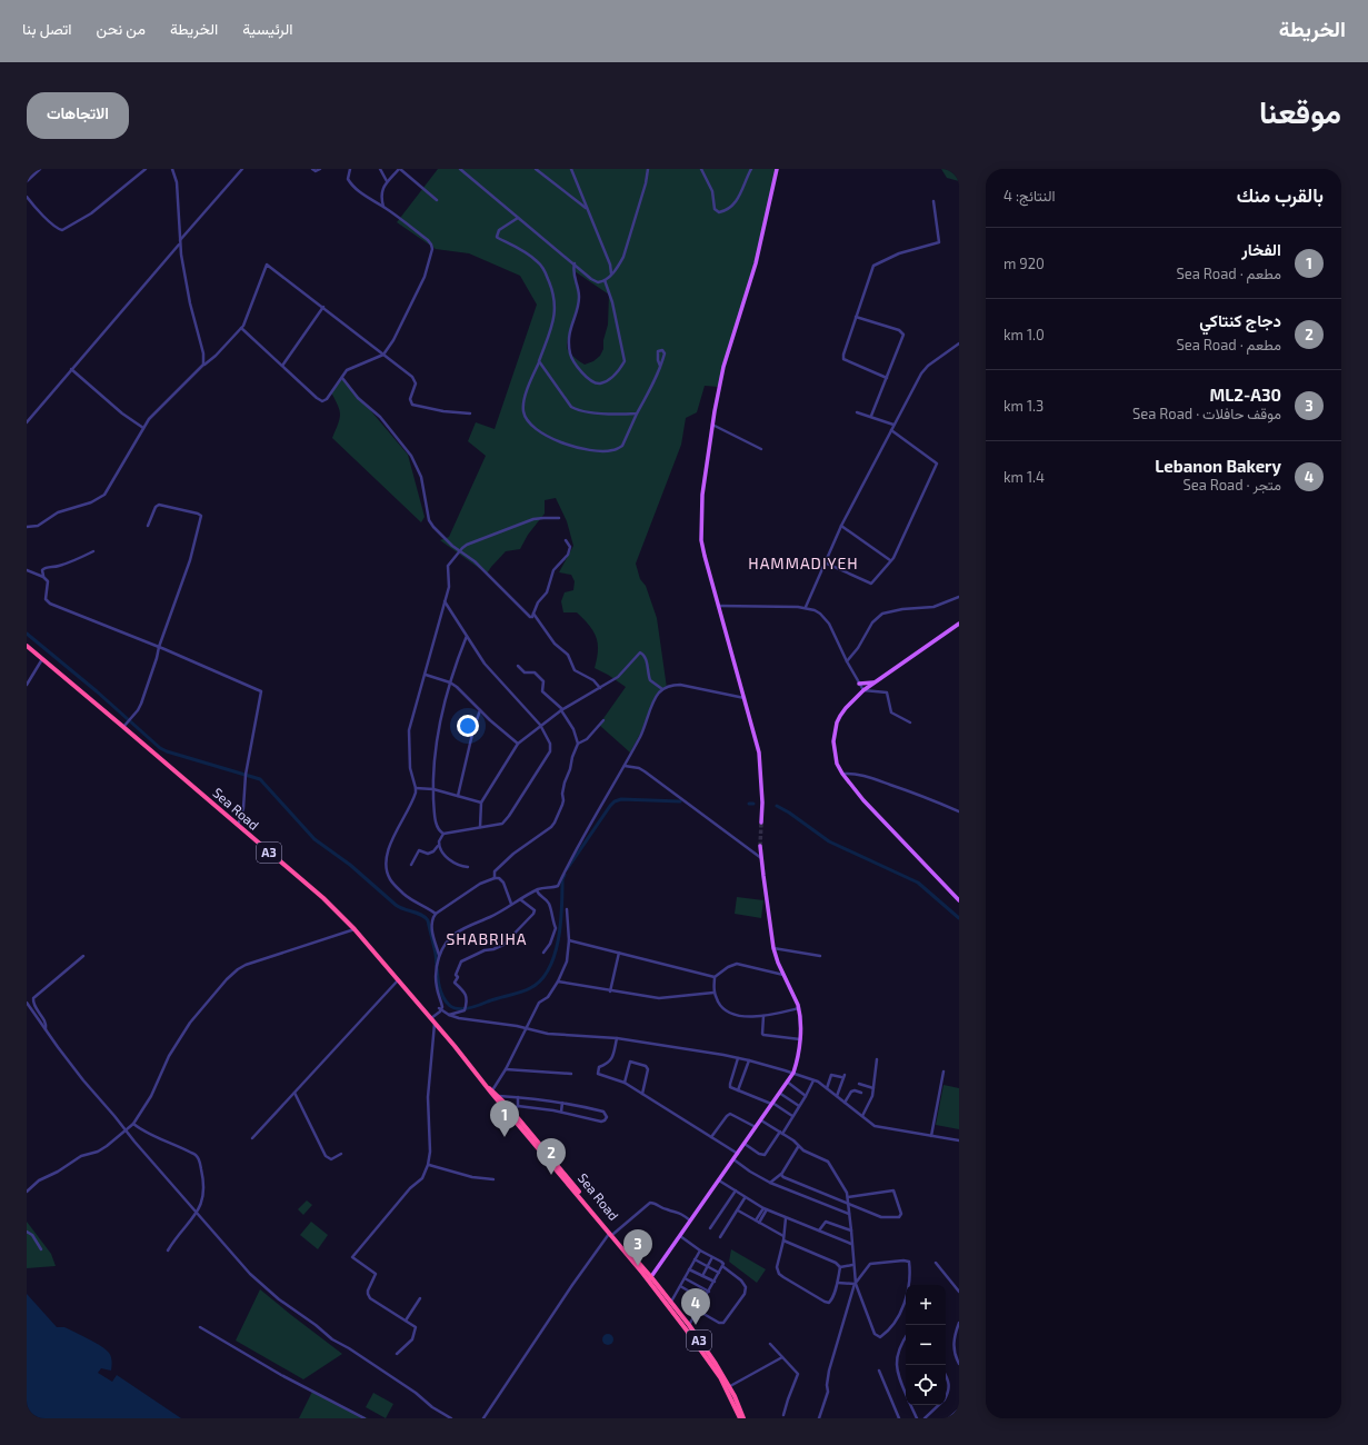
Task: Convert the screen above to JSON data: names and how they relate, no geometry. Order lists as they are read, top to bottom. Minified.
{"streets":{"highway":["Sea Road","A3"]},"districts":["HAMMADIYEH","SHABRIHA"],"page":{"header":"الخريطة","nav":["الرئيسية","الخريطة","من نحن","اتصل بنا"],"title":"موقعنا","buttons":"الاتجاهات","heading":["بالقرب منك","النتائج: 4"],"list":[{"mark":"1","name":"الفخار","note":"مطعم · Sea Road","value":"920 m"},{"mark":"2","name":"دجاج كنتاكي","note":"مطعم · Sea Road","value":"1.0 km"},{"mark":"3","name":"ML2-A30","note":"موقف حافلات · Sea Road","value":"1.3 km"},{"mark":"4","name":"Lebanon Bakery","note":"متجر · Sea Road","value":"1.4 km"}],"pins":["1","2","3","4"],"map_buttons":["+","−"]}}
